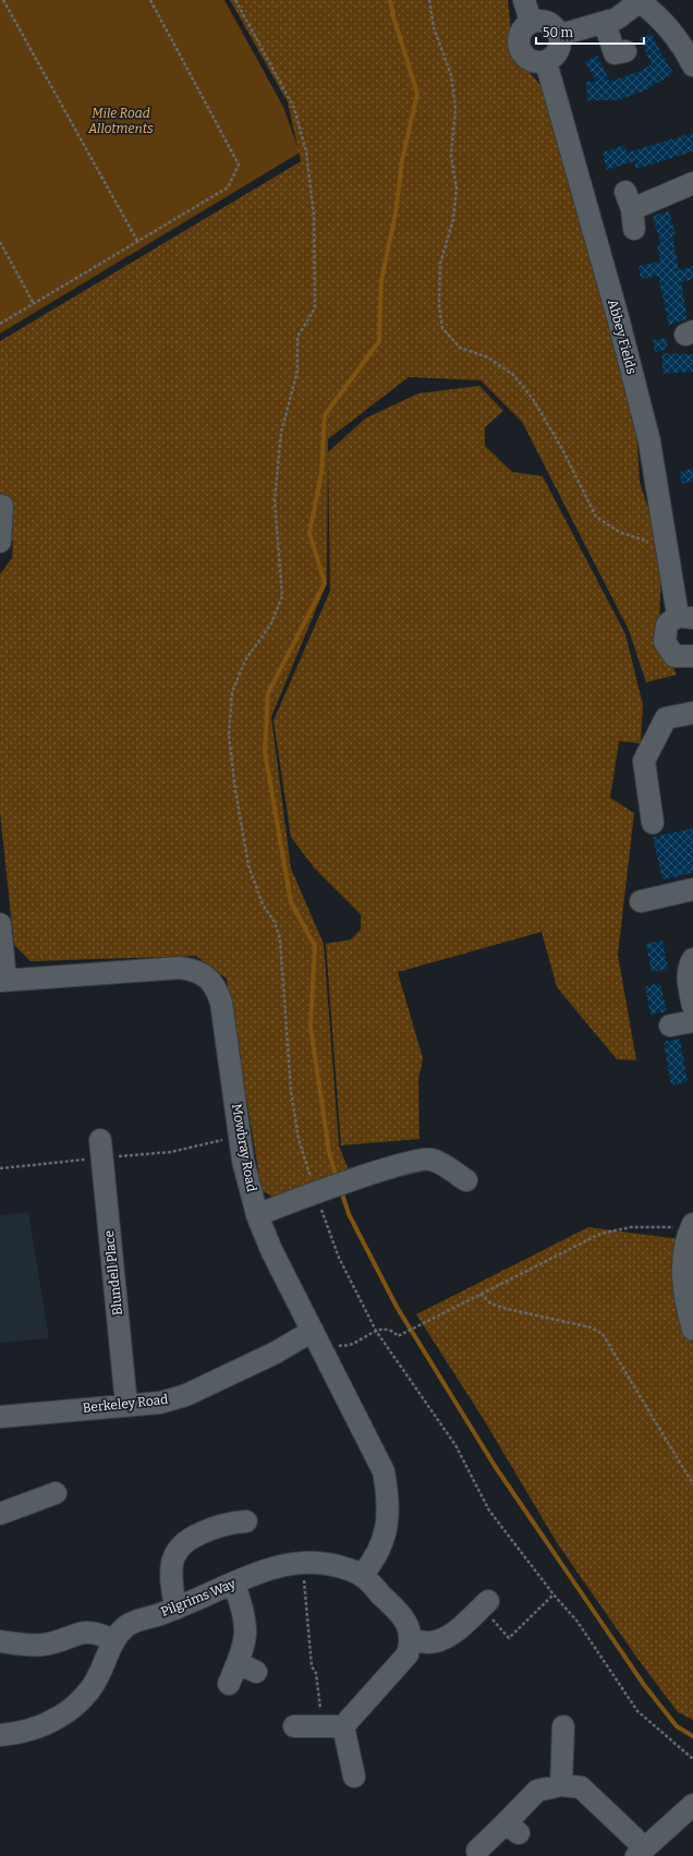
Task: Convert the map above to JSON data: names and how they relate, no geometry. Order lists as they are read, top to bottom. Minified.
{"streets":{"street":["Abbey Fields","Mowbray Road","Blundell Place","Berkeley Road","Pilgrims Way"]},"crossings":[["Mowbray Road","Berkeley Road"],["Mowbray Road","Pilgrims Way"],["Blundell Place","Berkeley Road"]],"parks":["Mile Road Allotments"],"scale_bar":"50 m"}
